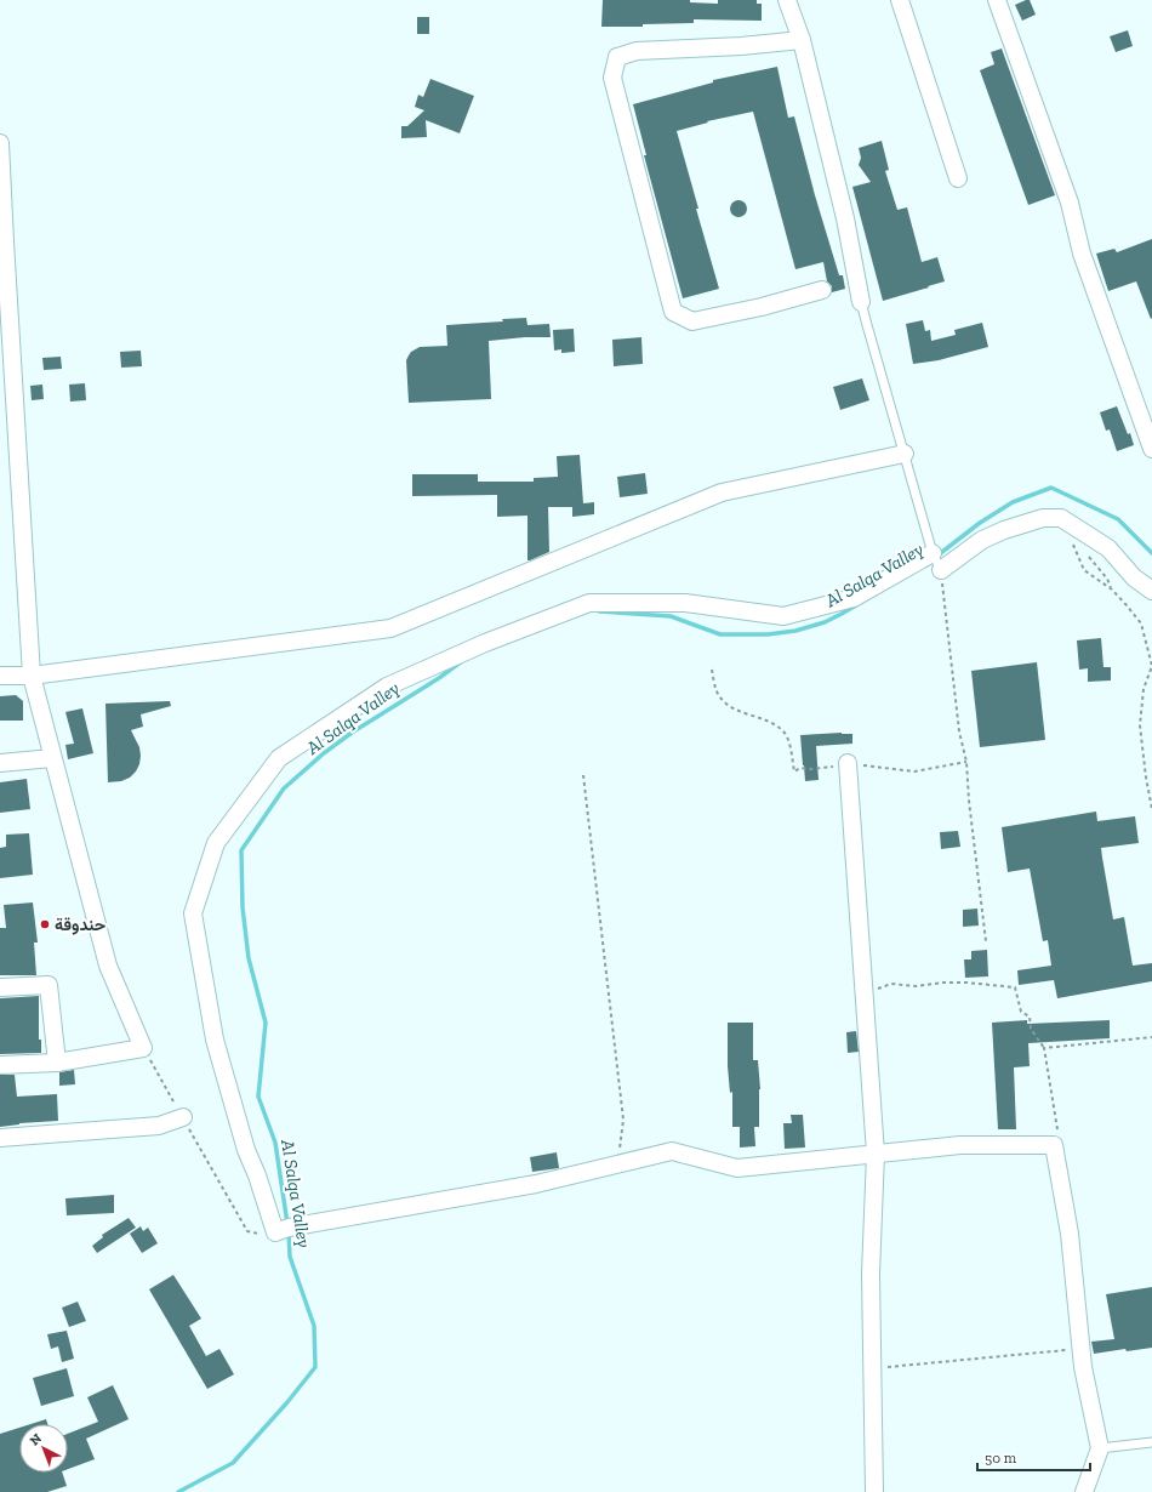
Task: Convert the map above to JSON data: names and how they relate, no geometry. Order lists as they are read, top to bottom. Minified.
{"water":["Al Salqa Valley"],"places":["حندوقة"],"scale_bar":"50 m","north":"top left"}
